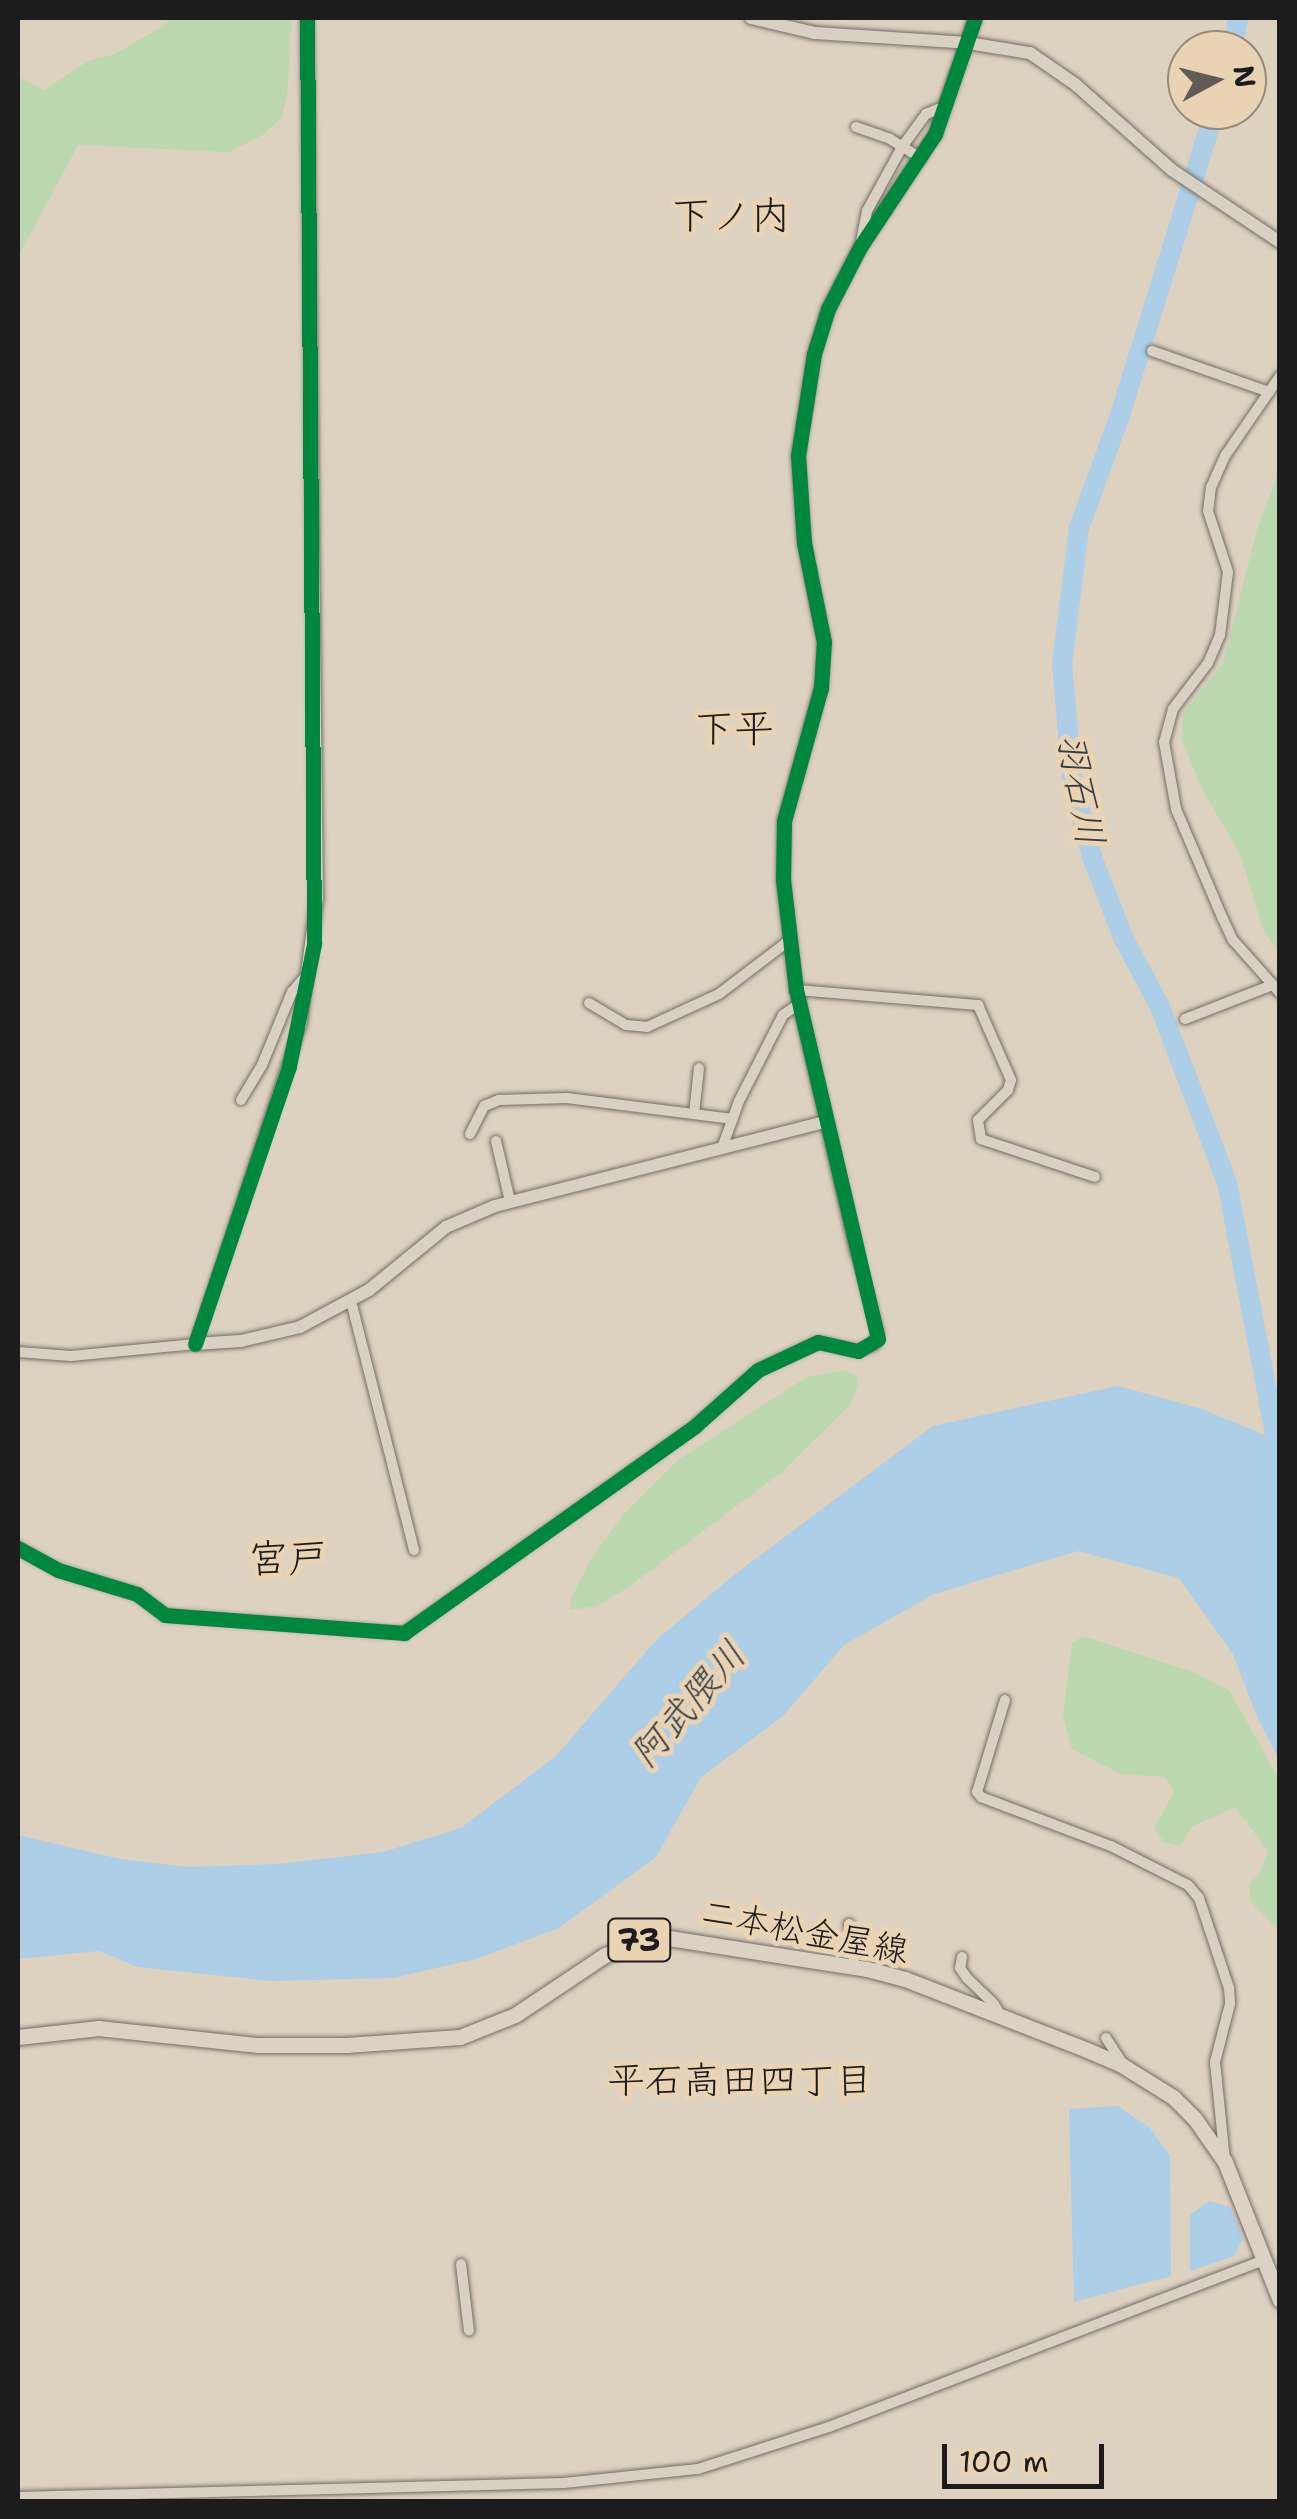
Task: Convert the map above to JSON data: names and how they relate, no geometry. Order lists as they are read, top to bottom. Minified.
{"streets":{"main road":["二本松金屋線","73"]},"districts":["下ノ内","下平","宮戸","平石高田四丁目"],"water":["羽石川","阿武隈川"],"scale_bar":"100 m","north":"right"}
